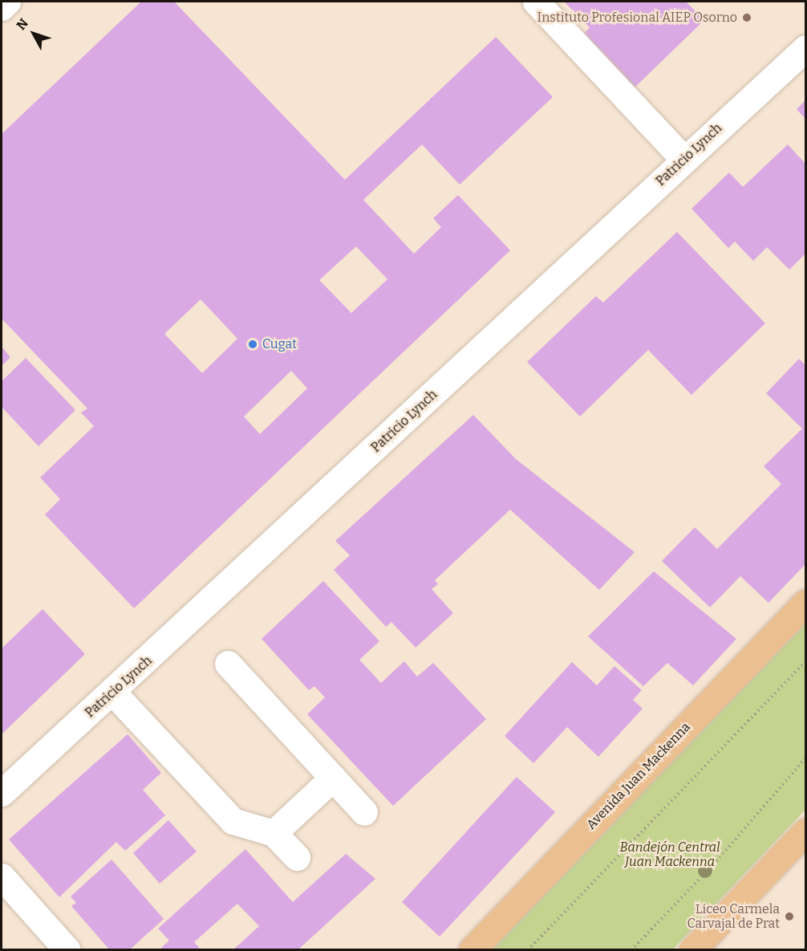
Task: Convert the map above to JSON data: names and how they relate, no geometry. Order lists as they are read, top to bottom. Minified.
{"streets":{"main road":["Avenida Juan Mackenna"],"street":["Patricio Lynch"]},"parks":["Bandejón Central Juan Mackenna"],"places":["Instituto Profesional AIEP Osorno","Cugat","Liceo Carmela Carvajal de Prat"],"north":"top left"}
